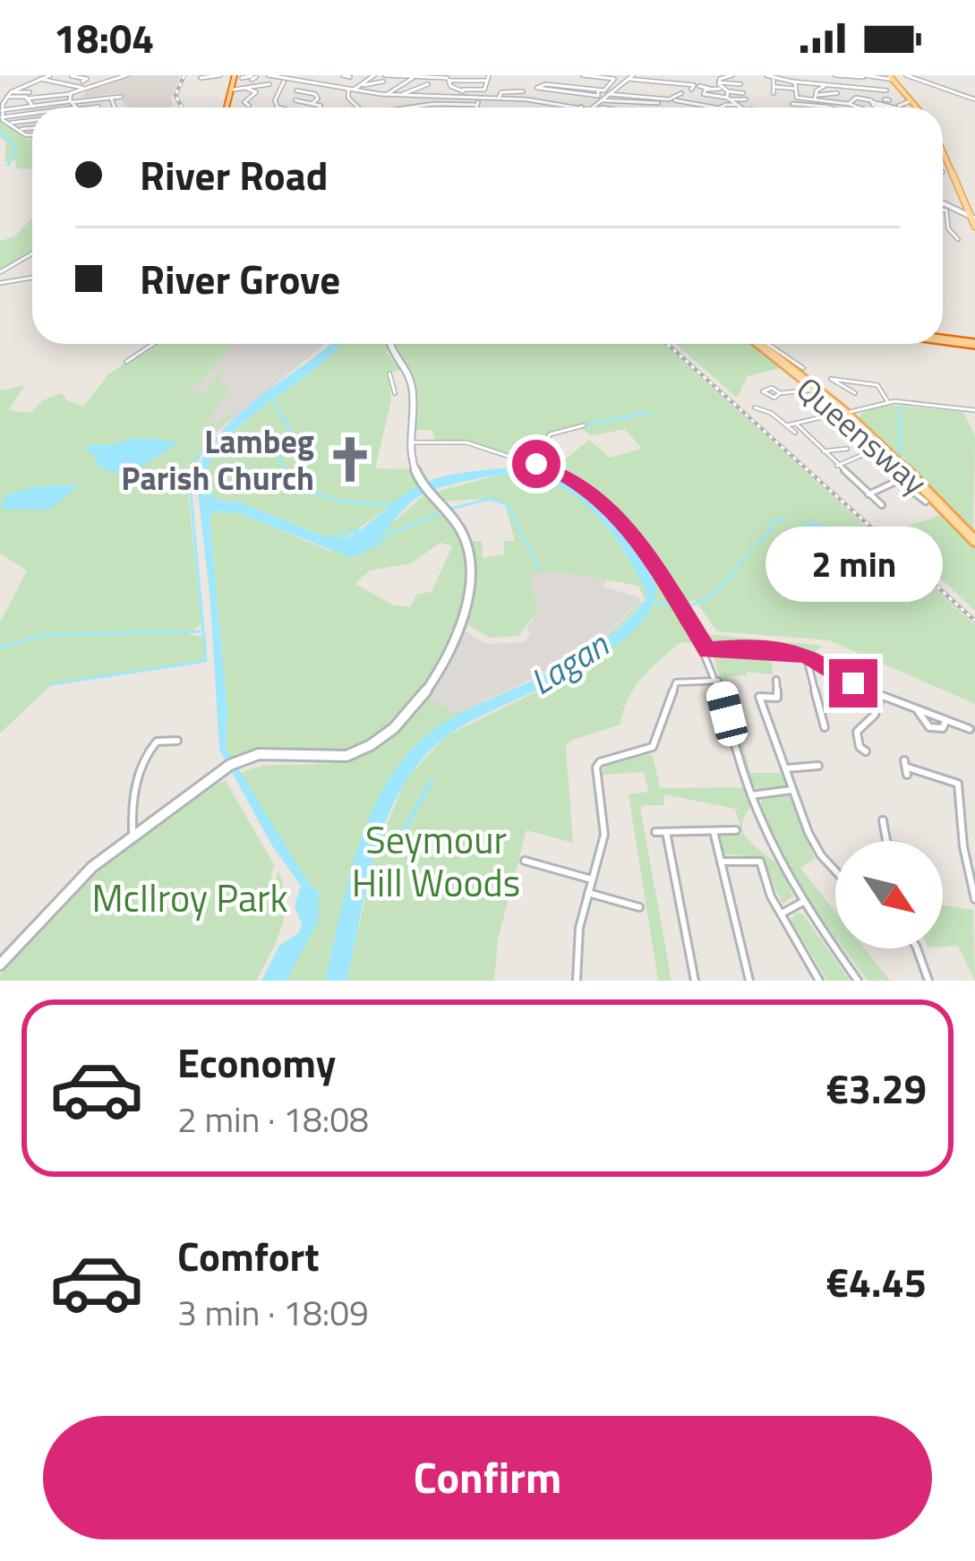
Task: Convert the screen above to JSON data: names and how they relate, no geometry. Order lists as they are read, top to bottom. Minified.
{"streets":{"main road":["Queensway"]},"water":["Lagan"],"parks":["Seymour Hill Woods","McIlroy Park"],"places":{"church":["Lambeg Parish Church"]},"north":"bottom right","page":{"status":"18:04","banner":["River Road","River Grove"],"bubble":"2 min","list":[{"name":"Economy","note":"2 min · 18:08","value":"€3.29"},{"name":"Comfort","note":"3 min · 18:09","value":"€4.45"}],"buttons":"Confirm"}}
